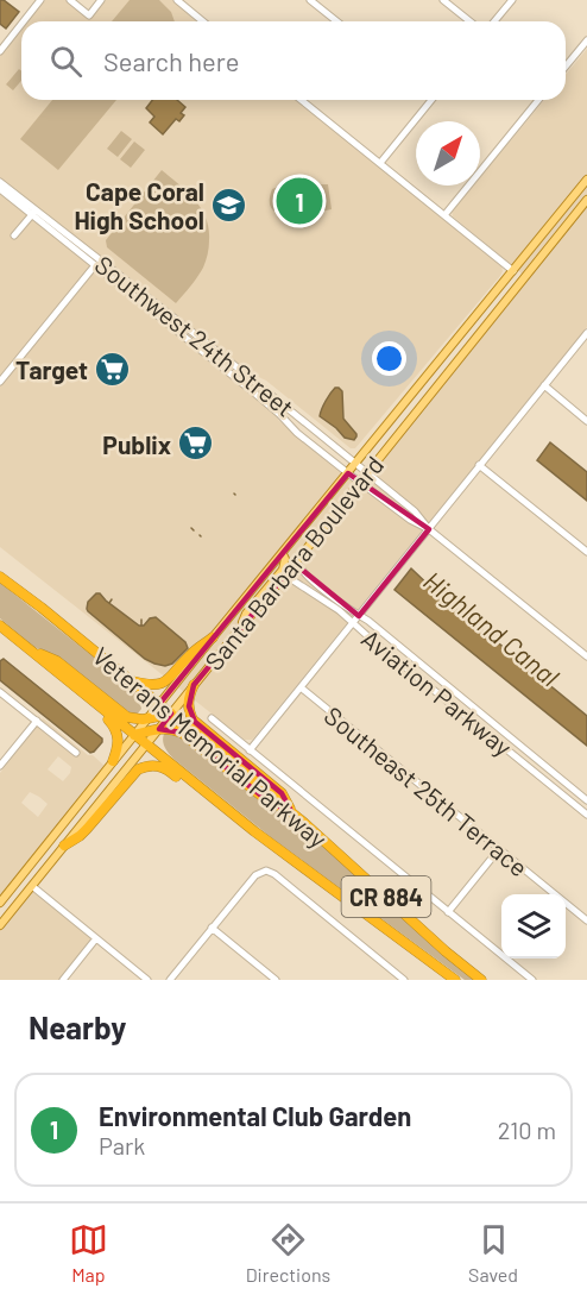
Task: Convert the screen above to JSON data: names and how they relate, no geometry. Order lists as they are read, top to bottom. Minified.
{"streets":{"highway":["Veterans Memorial Parkway","CR 884"],"main road":["Santa Barbara Boulevard"],"street":["Southwest 24th Street","Aviation Parkway","Southeast 25th Terrace"]},"crossings":[["Southwest 24th Street","Santa Barbara Boulevard"],["Santa Barbara Boulevard","Aviation Parkway"],["Santa Barbara Boulevard","Veterans Memorial Parkway"]],"water":["Highland Canal"],"places":{"school or university":["Cape Coral High School"],"supermarket":["Target","Publix"]},"north":"top right","page":{"search":"Search here","pins":"1","heading":"Nearby","list":[{"mark":"1","name":"Environmental Club Garden","note":"Park","value":"210 m"}],"nav":["Map","Directions","Saved"]}}
